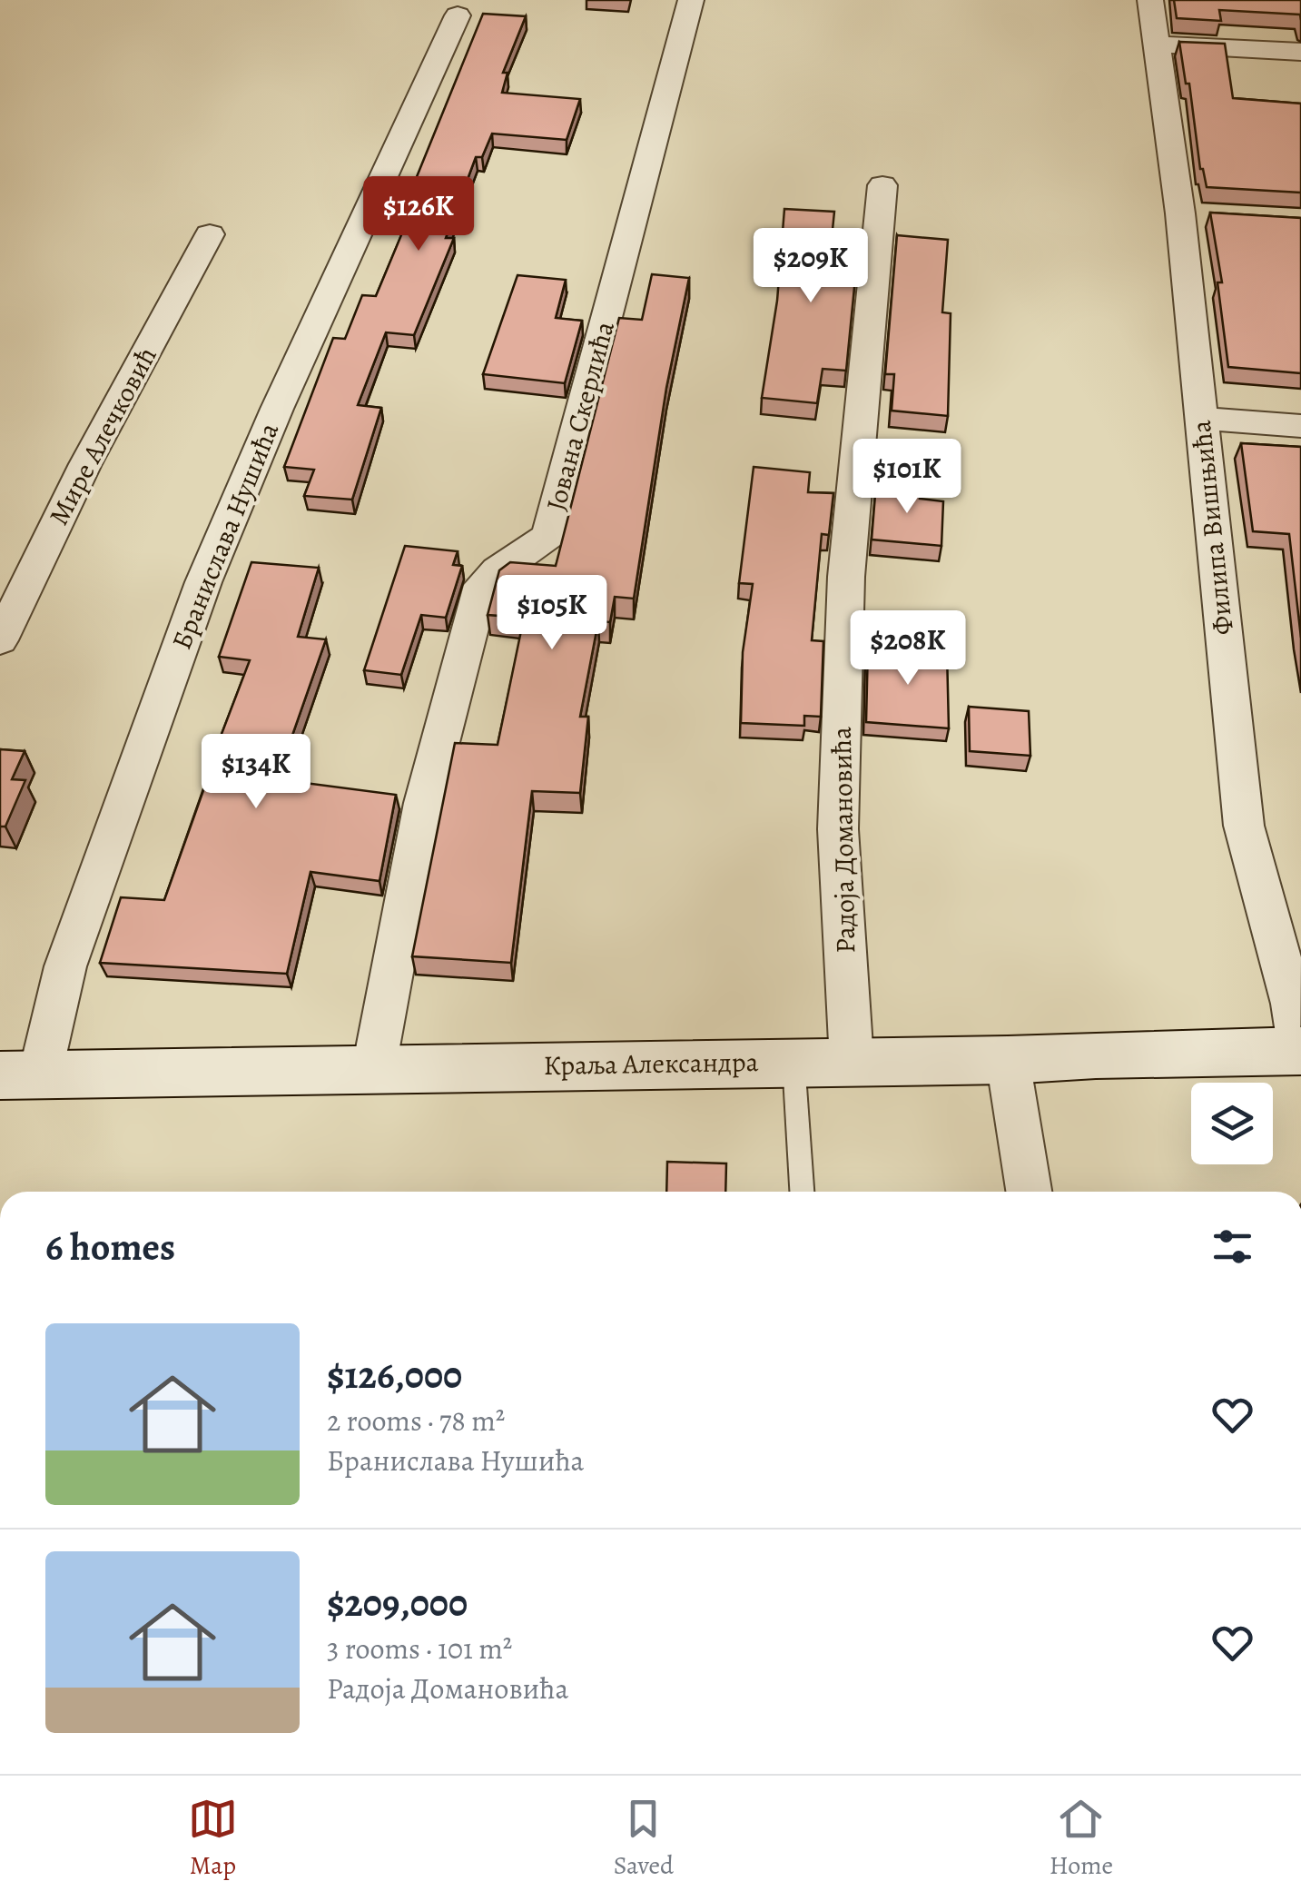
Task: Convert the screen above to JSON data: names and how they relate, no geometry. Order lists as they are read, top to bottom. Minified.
{"streets":{"main road":["Краља Александра"],"street":["Јована Скерлића","Мире Алечковић","Филипа Вишњића","Бранислава Нушића","Радоја Домановића"]},"crossings":[["Јована Скерлића","Краља Александра"],["Филипа Вишњића","Краља Александра"],["Бранислава Нушића","Краља Александра"],["Радоја Домановића","Краља Александра"]],"page":{"price":["$126K","$209K","$101K","$105K","$208K","$134K"],"heading":"6 homes","list":[{"name":"$126,000","note":"2 rooms · 78 m² · Бранислава Нушића"},{"name":"$209,000","note":"3 rooms · 101 m² · Радоја Домановића"}],"tabs":["Map","Saved","Home"]}}
